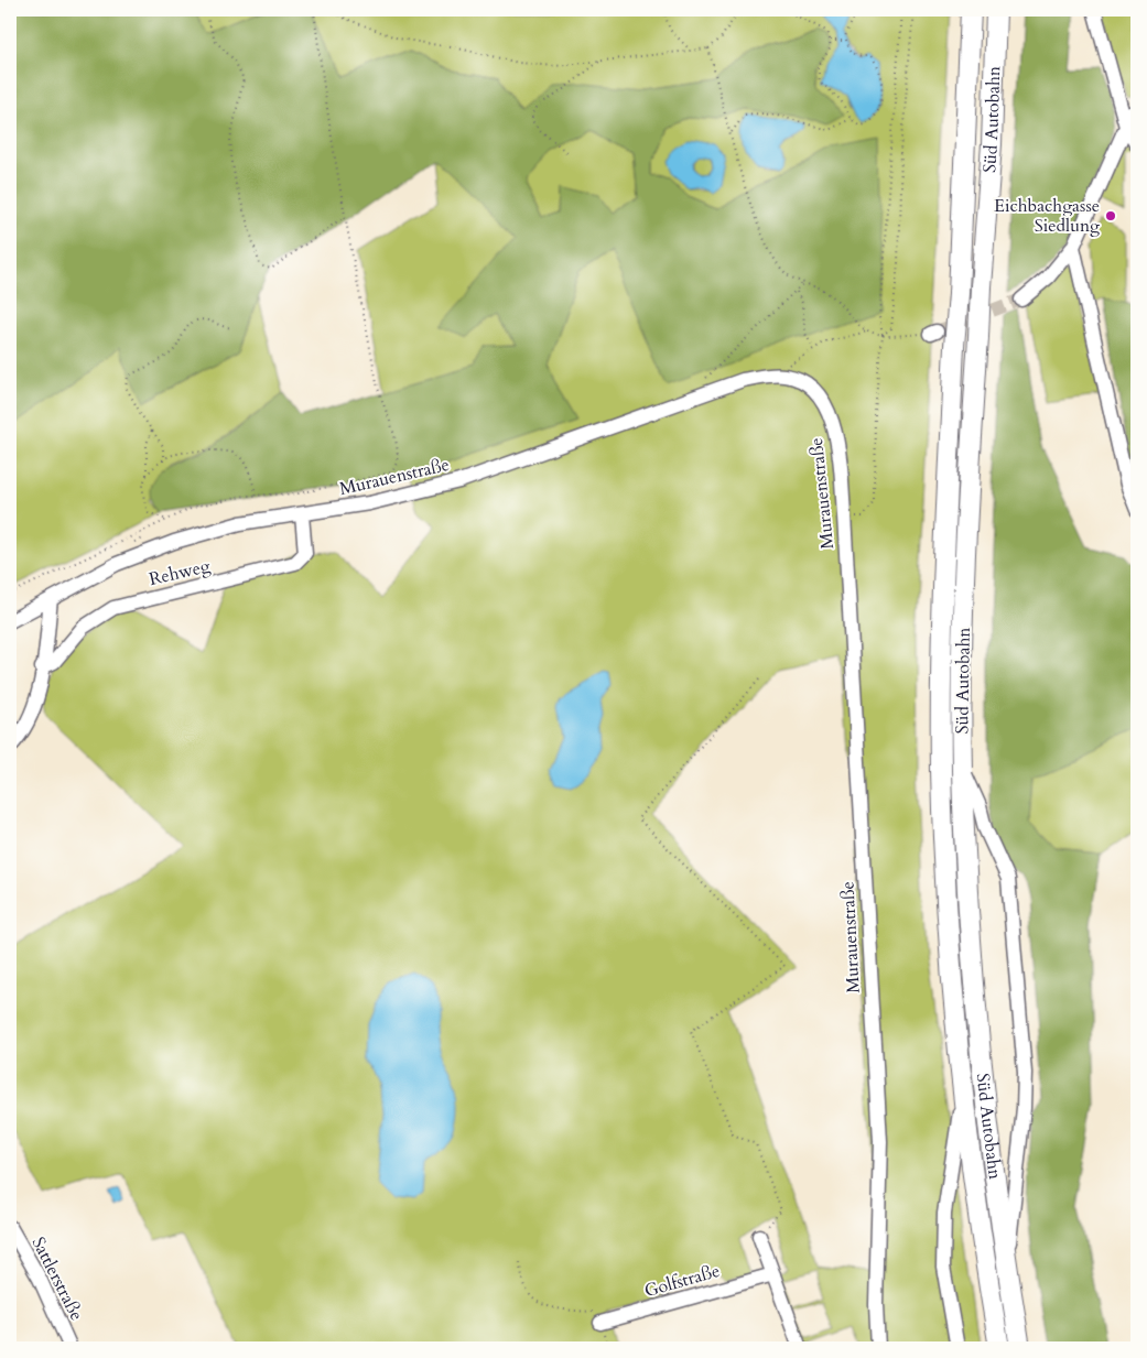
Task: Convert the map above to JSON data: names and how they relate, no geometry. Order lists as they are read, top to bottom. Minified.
{"streets":{"highway":["Süd Autobahn"],"street":["Murauenstraße","Rehweg","Sattlerstraße","Golfstraße"]},"crossings":[["Murauenstraße","Rehweg"]],"places":["Eichbachgasse Siedlung"]}
